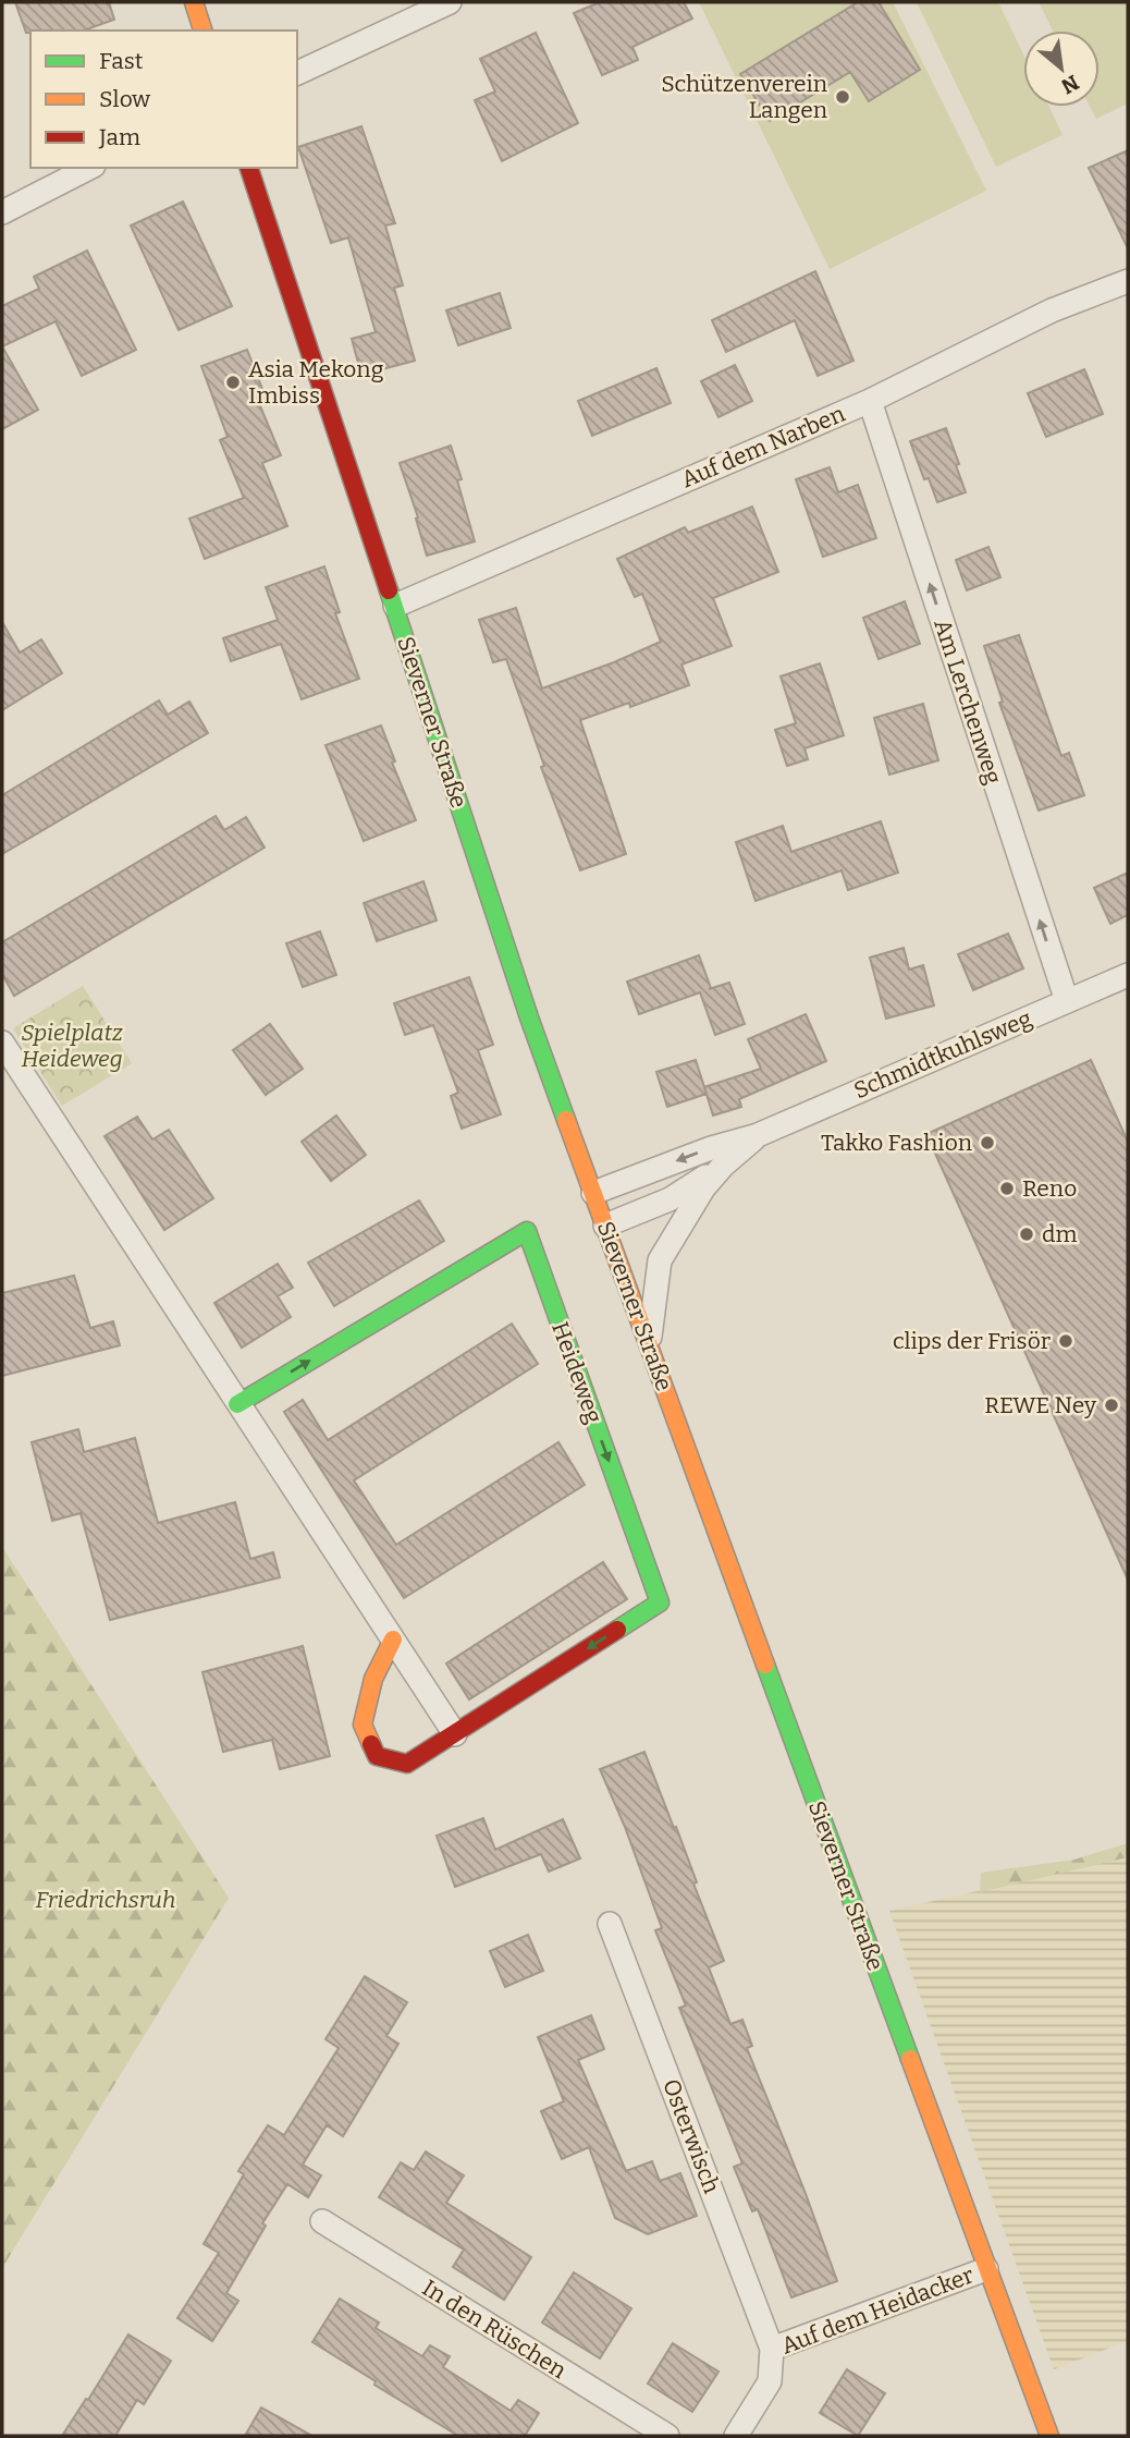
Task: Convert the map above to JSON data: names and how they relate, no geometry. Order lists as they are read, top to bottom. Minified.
{"streets":{"main road":["Sieverner Straße","Heideweg"],"street":["Auf dem Narben","Am Lerchenweg","Schmidtkuhlsweg","Osterwisch","Auf dem Heidacker","In den Rüschen"]},"crossings":[["Auf dem Narben","Am Lerchenweg"],["Auf dem Narben","Sieverner Straße"],["Am Lerchenweg","Schmidtkuhlsweg"],["Sieverner Straße","Schmidtkuhlsweg"],["Sieverner Straße","Auf dem Heidacker"],["Osterwisch","Auf dem Heidacker"]],"one_way":["Am Lerchenweg"],"parks":["Spielplatz Heideweg","Friedrichsruh"],"places":["Schützenverein Langen","Asia Mekong Imbiss","Takko Fashion","Reno","dm","clips der Frisör","REWE Ney"],"legend":["Fast","Slow","Jam"],"north":"bottom right"}
